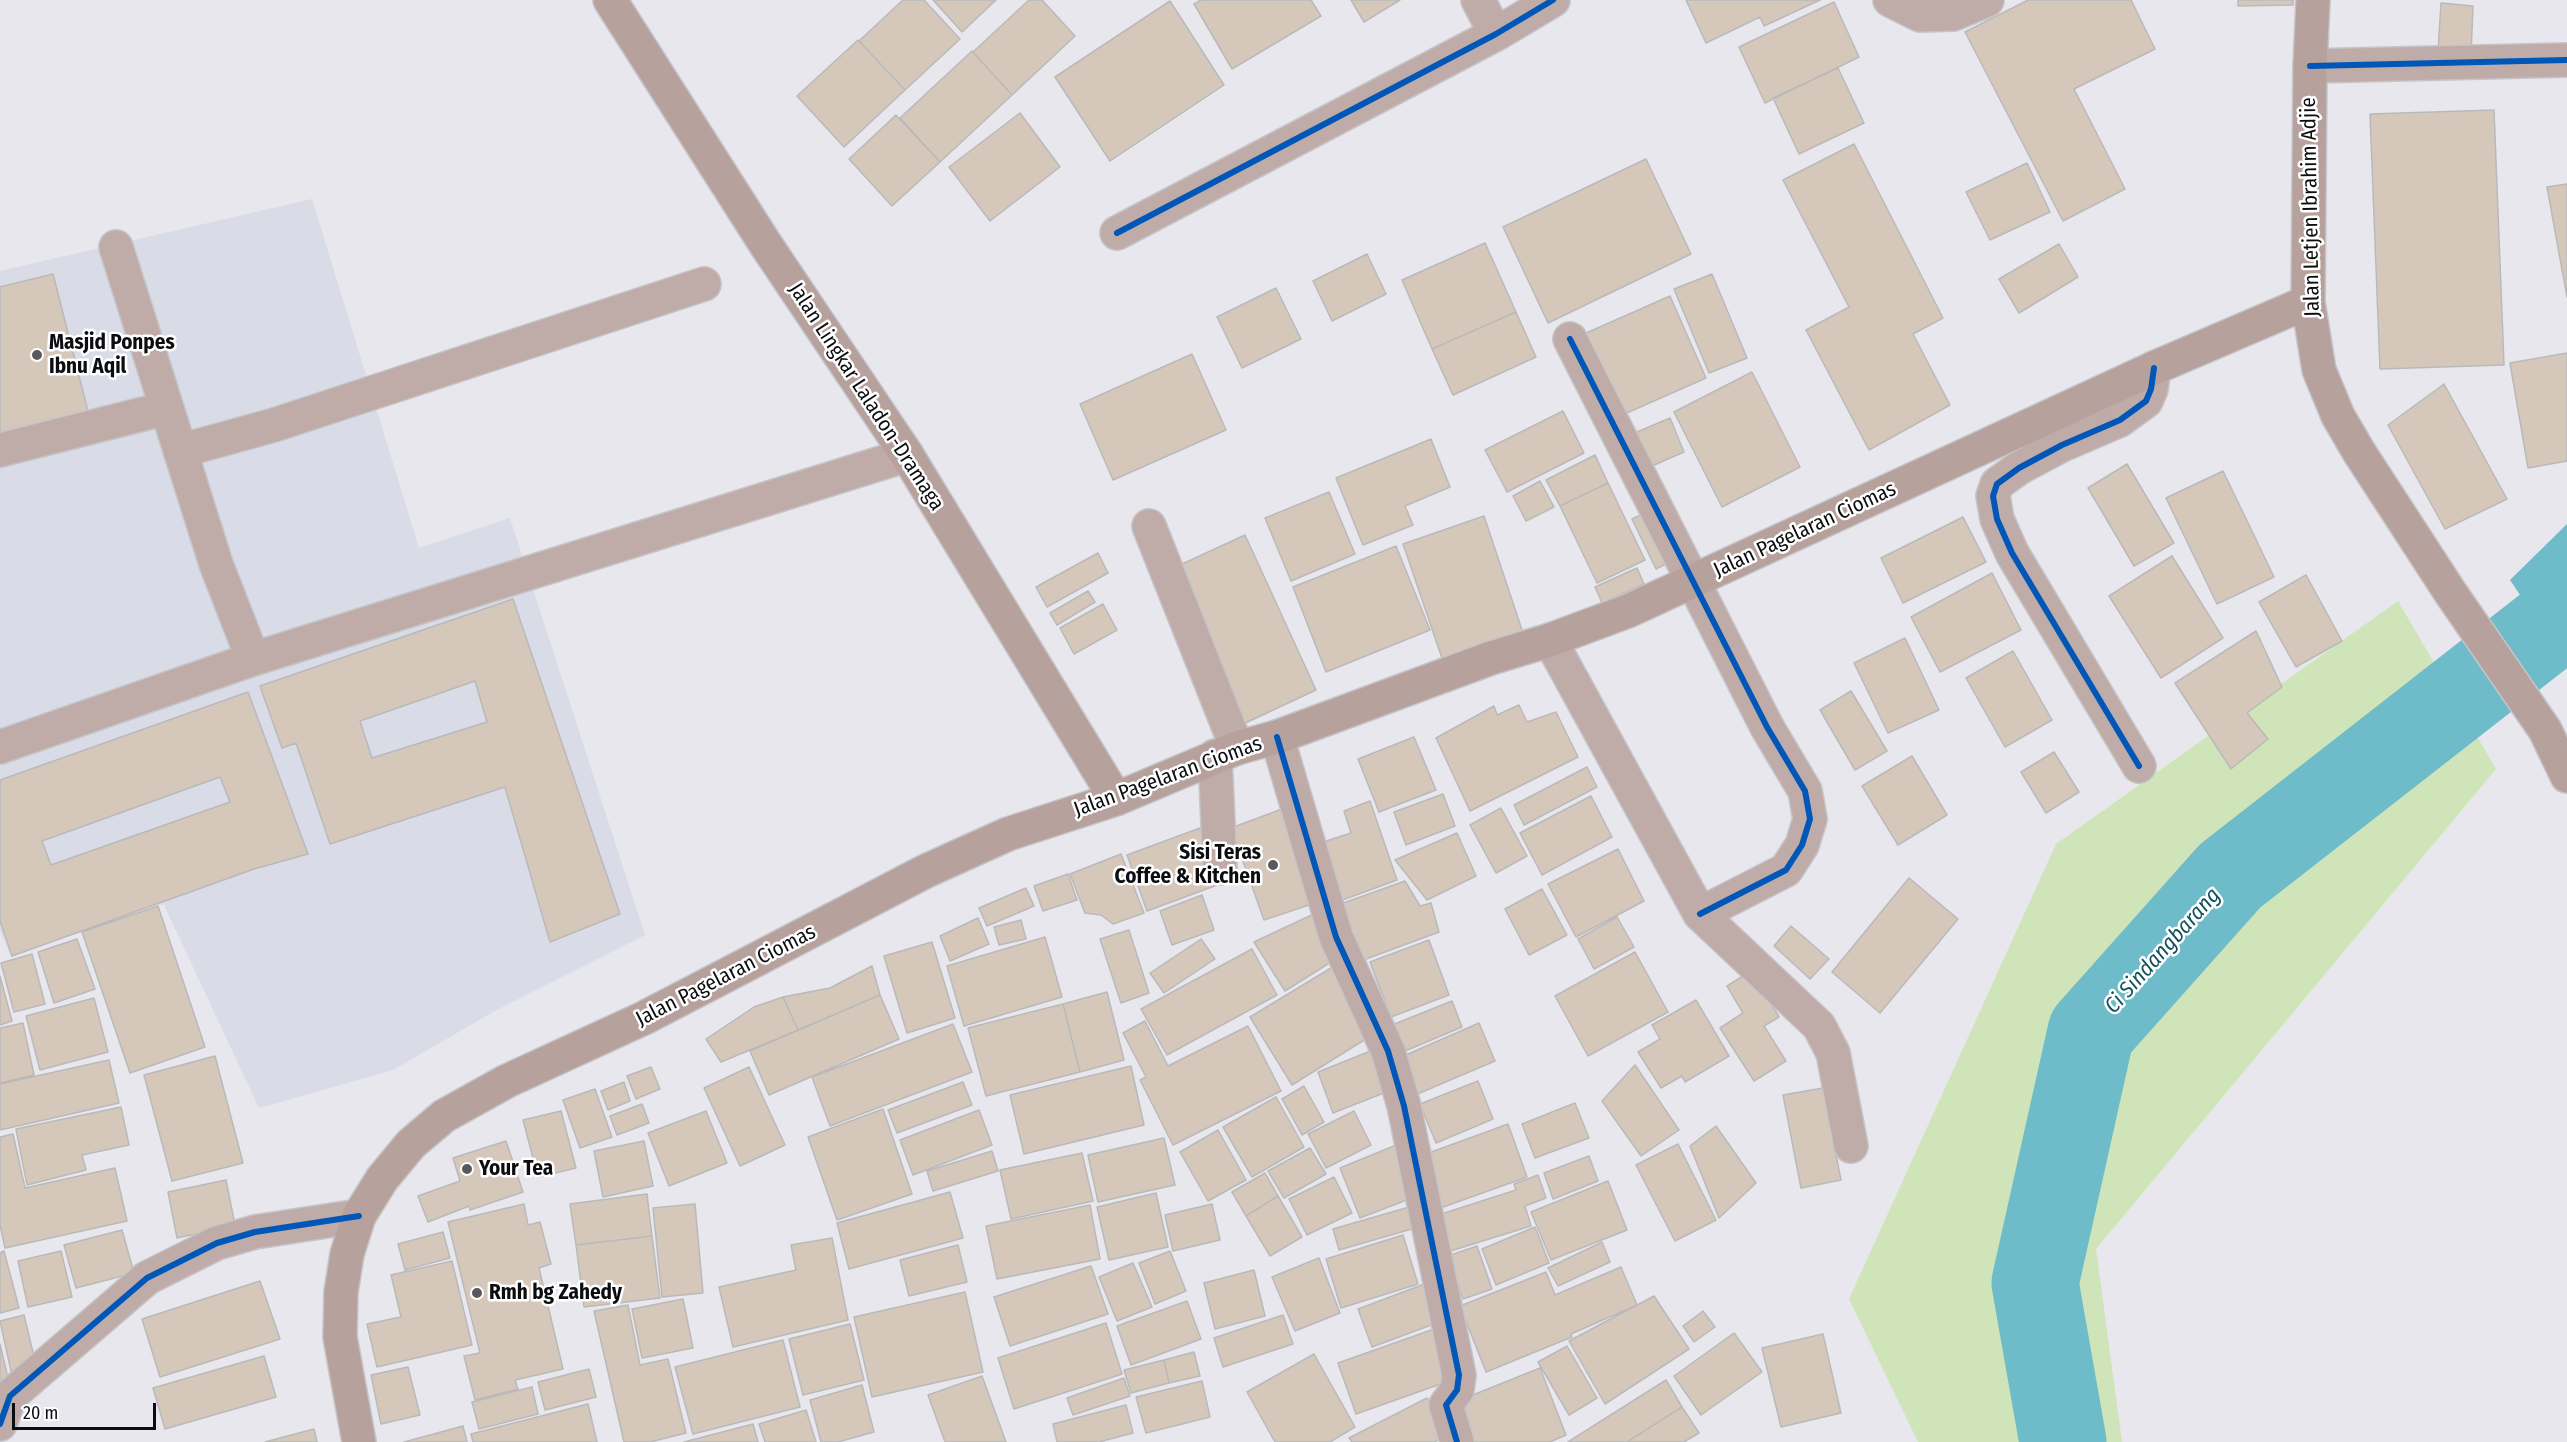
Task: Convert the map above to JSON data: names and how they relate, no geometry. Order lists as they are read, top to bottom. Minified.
{"streets":{"main road":["Jalan Letjen Ibrahim Adjie","Jalan Lingkar Laladon-Dramaga","Jalan Pagelaran Ciomas"]},"crossings":[["Jalan Letjen Ibrahim Adjie","Jalan Pagelaran Ciomas"],["Jalan Lingkar Laladon-Dramaga","Jalan Pagelaran Ciomas"]],"water":["Ci Sindangbarang"],"places":["Masjid Ponpes Ibnu Aqil","Sisi Teras Coffee & Kitchen","Your Tea","Rmh bg Zahedy"],"scale_bar":"20 m"}
